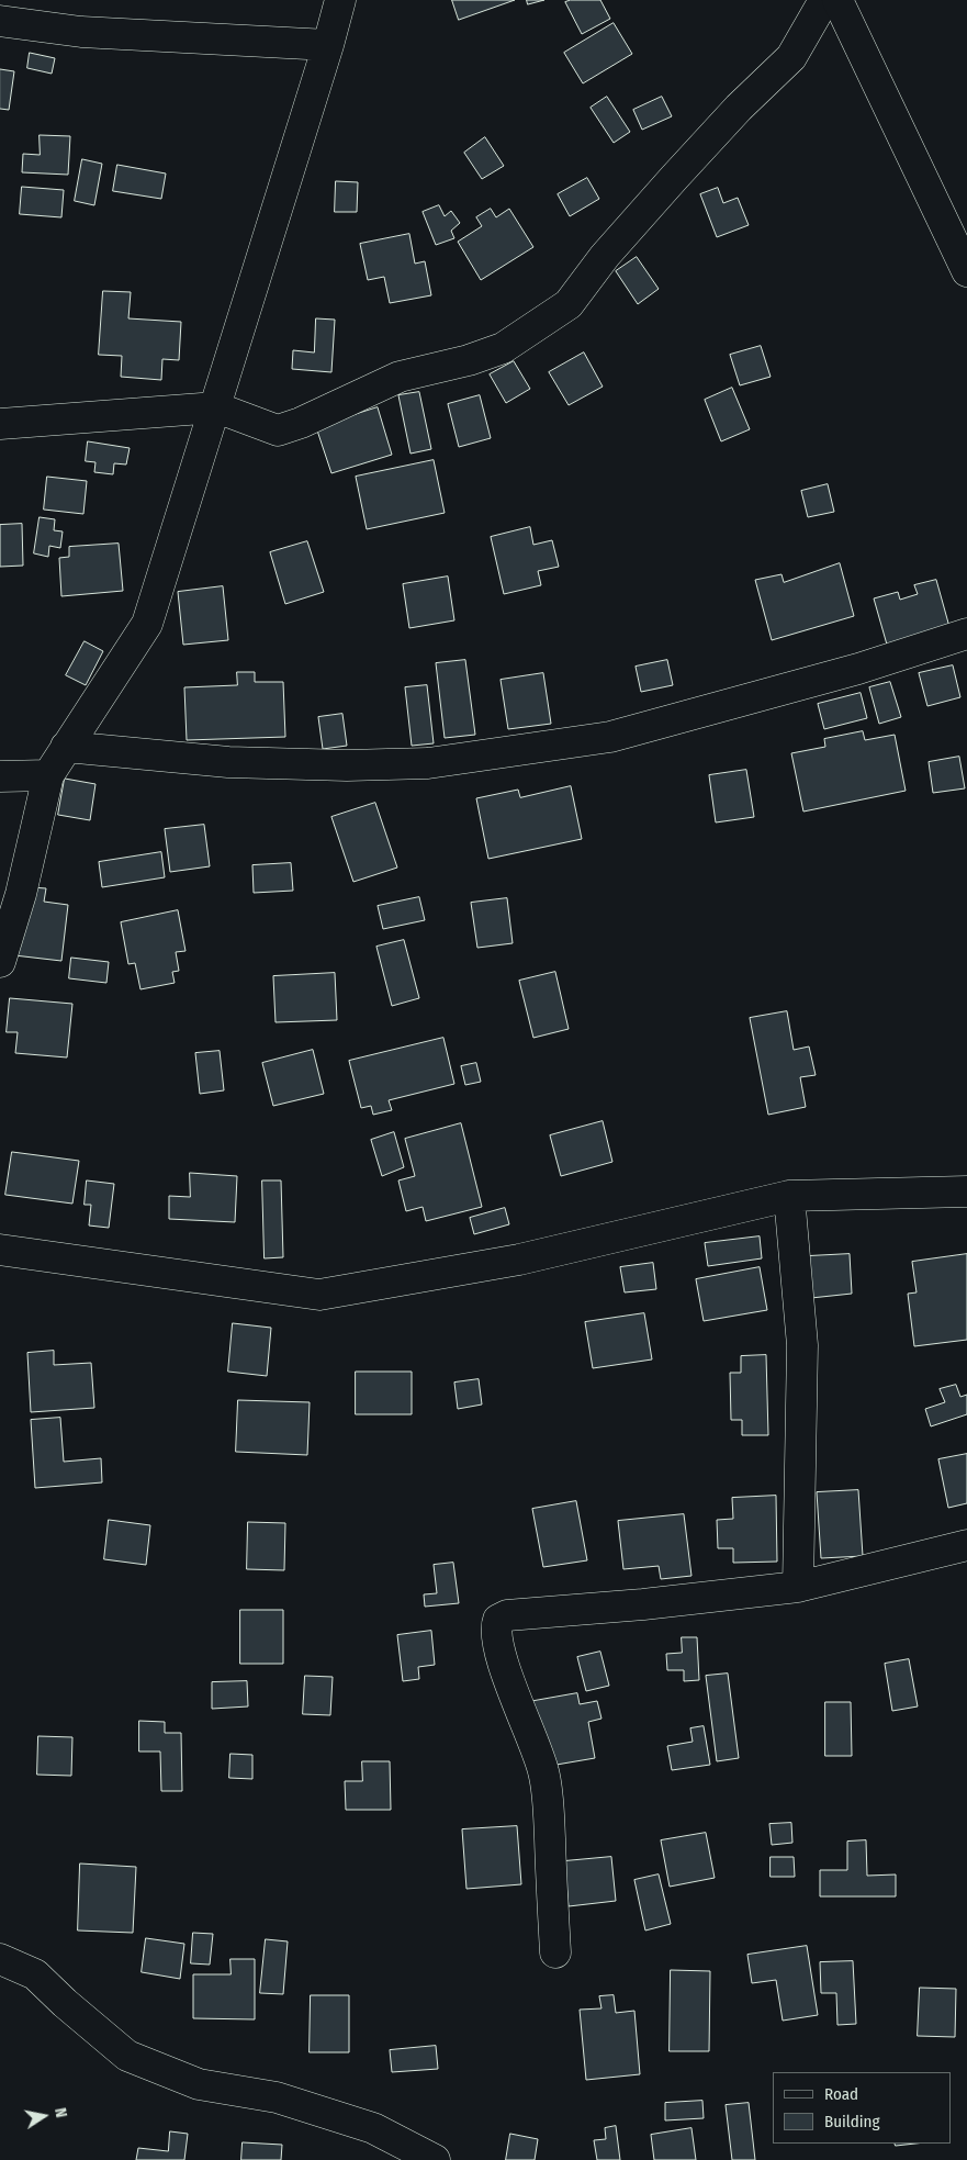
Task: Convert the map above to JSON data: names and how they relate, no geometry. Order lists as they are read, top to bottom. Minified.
{"legend":["Road","Building"],"north":"right"}
